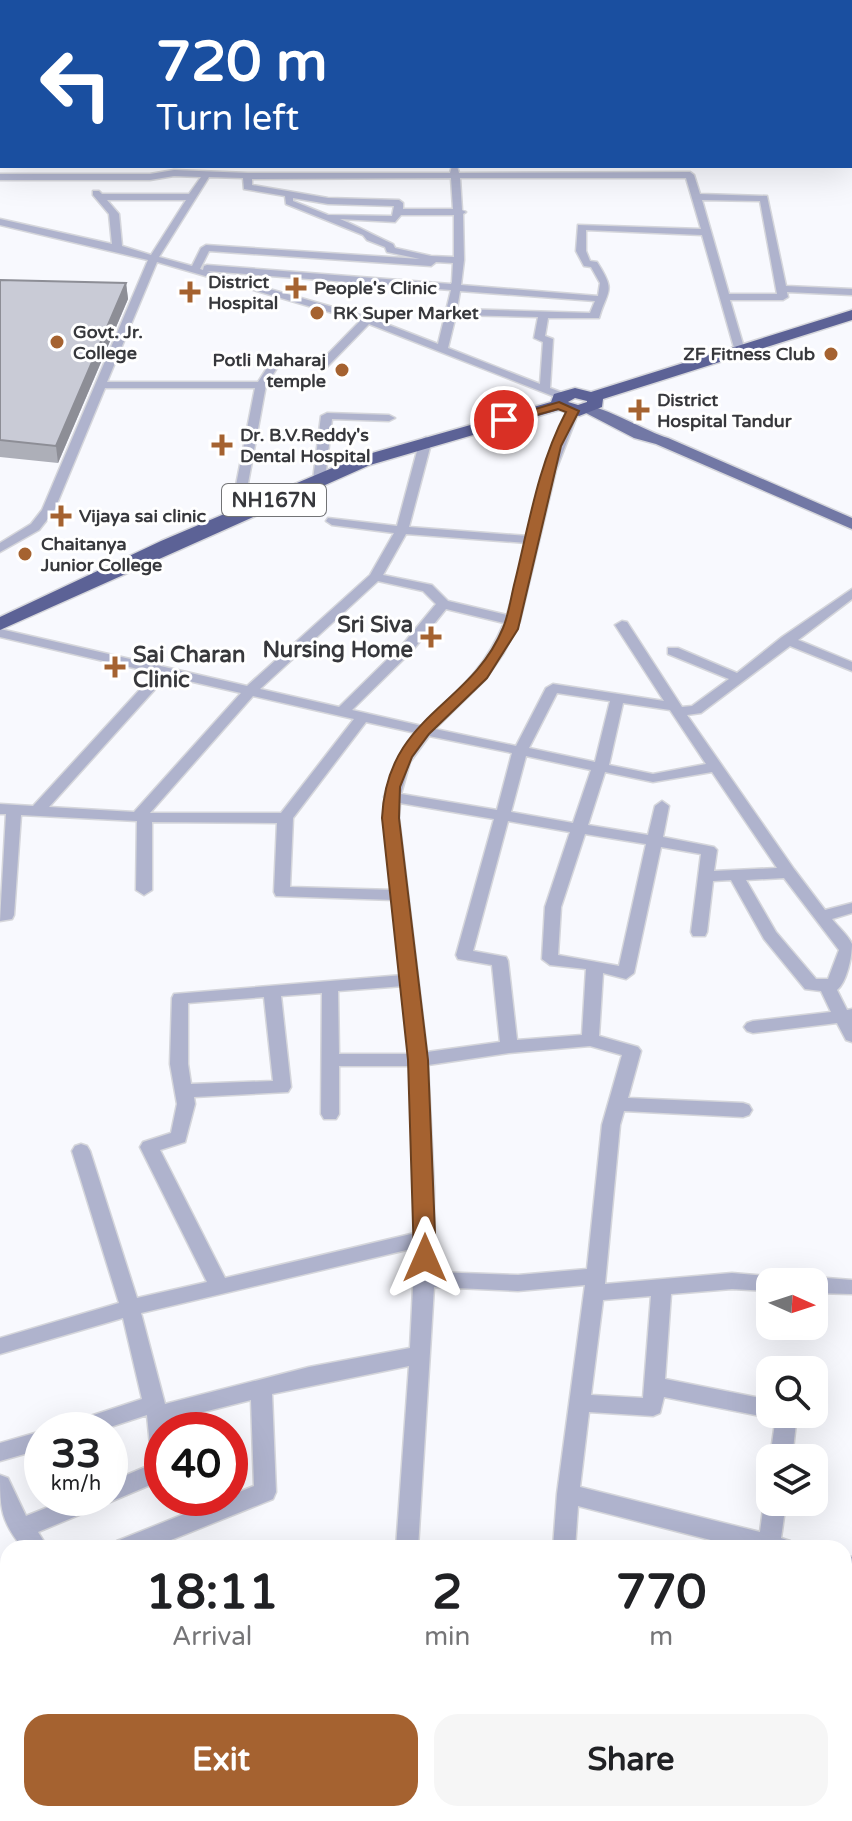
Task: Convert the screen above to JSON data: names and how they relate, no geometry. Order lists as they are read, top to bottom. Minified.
{"streets":{"highway":["NH167N"]},"places":{"health":["People's Clinic","District Hospital","District Hospital Tandur","Dr. B.V.Reddy's Dental Hospital","Vijaya sai clinic","Sri Siva Nursing Home","Sai Charan Clinic"],"other":["RK Super Market","Govt. Jr. College","ZF Fitness Club","Potli Maharaj temple","Chaitanya Junior College"]},"north":"right","page":{"turn":["720 m","Turn left"],"speed":"33 km/h","limit":"40","eta":["18:11","Arrival","2","min","770","m"],"buttons":["Exit","Share"]}}
